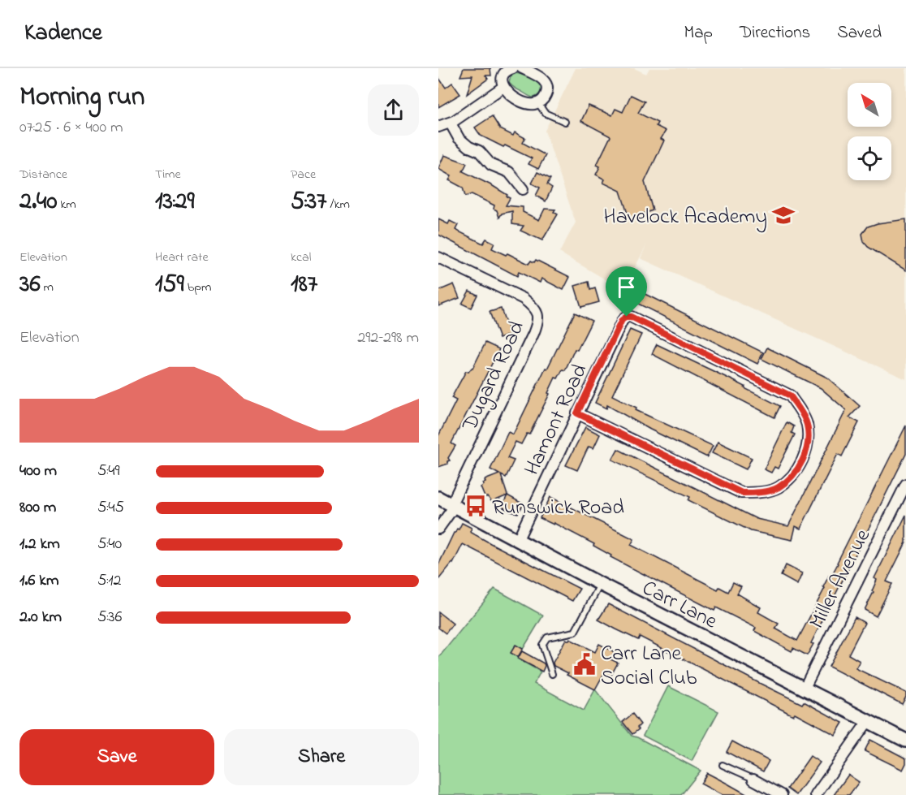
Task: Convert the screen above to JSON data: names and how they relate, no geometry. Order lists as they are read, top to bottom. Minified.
{"streets":{"street":["Dugard Road","Hamont Road","Miller Avenue","Carr Lane"]},"crossings":[["Dugard Road","Carr Lane"],["Hamont Road","Carr Lane"],["Miller Avenue","Carr Lane"]],"places":{"school or university":["Havelock Academy"],"bus stop":["Runswick Road"],"public building":["Carr Lane Social Club"]},"north":"top left","page":{"header":"Kadence","nav":["Map","Directions","Saved"],"heading":["Morning run","07:25 · 6 × 400 m"],"stats":[["Distance","2.40 km"],["Time","13:29"],["Pace","5:37 /km"],["Elevation","36 m"],["Heart rate","159 bpm"],["kcal","187"]],"chart":["Elevation","292–298 m"],"list":[{"name":"400 m","note":"5:49"},{"name":"800 m","note":"5:45"},{"name":"1.2 km","note":"5:40"},{"name":"1.6 km","note":"5:12"},{"name":"2.0 km","note":"5:36"}],"buttons":["Save","Share"]}}
